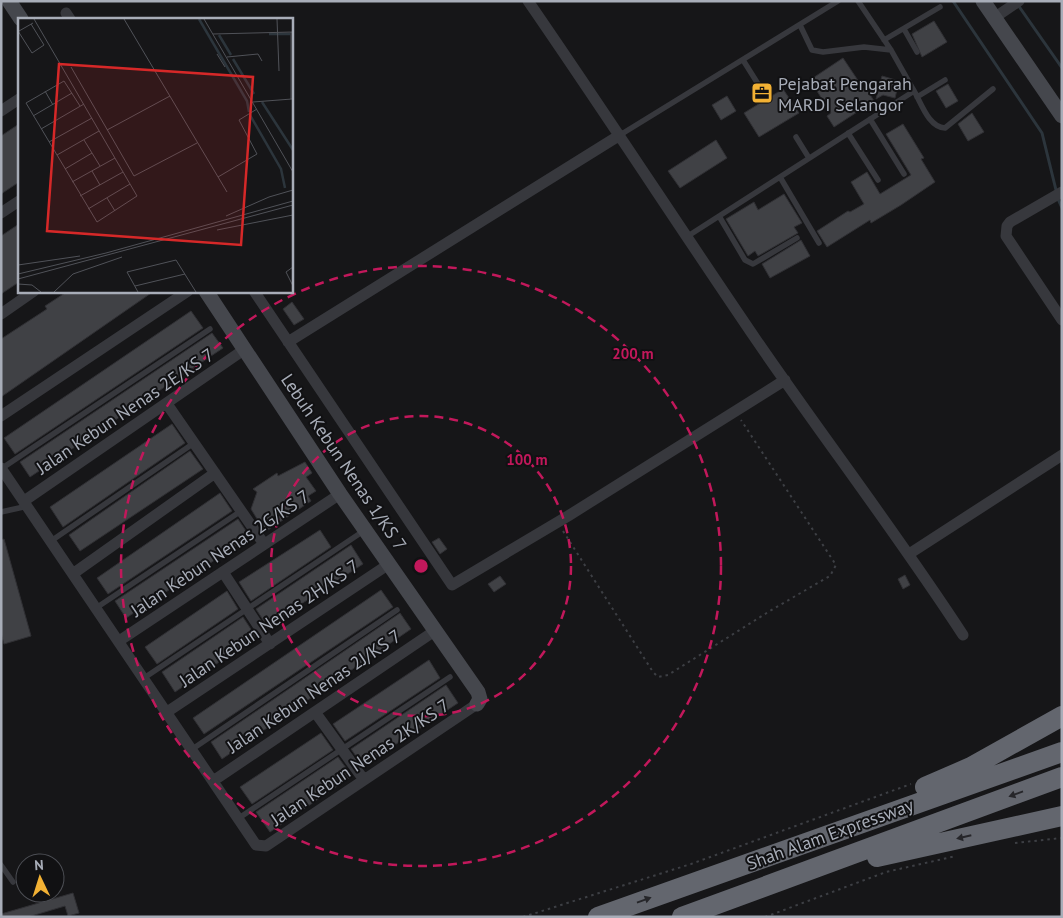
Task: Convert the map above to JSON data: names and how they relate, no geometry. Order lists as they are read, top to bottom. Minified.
{"streets":{"highway":["Shah Alam Expressway"],"street":["Jalan Kebun Nenas 2E/KS 7","Lebuh Kebun Nenas 1/KS 7","Jalan Kebun Nenas 2G/KS 7","Jalan Kebun Nenas 2H/KS 7","Jalan Kebun Nenas 2J/KS 7","Jalan Kebun Nenas 2K/KS 7"]},"crossings":[["Jalan Kebun Nenas 2E/KS 7","Lebuh Kebun Nenas 1/KS 7"],["Lebuh Kebun Nenas 1/KS 7","Jalan Kebun Nenas 2G/KS 7"],["Lebuh Kebun Nenas 1/KS 7","Jalan Kebun Nenas 2H/KS 7"],["Lebuh Kebun Nenas 1/KS 7","Jalan Kebun Nenas 2J/KS 7"],["Lebuh Kebun Nenas 1/KS 7","Jalan Kebun Nenas 2K/KS 7"]],"places":{"office":["Pejabat Pengarah MARDI Selangor"]},"north":"top","rings":["200 m","100 m"]}
